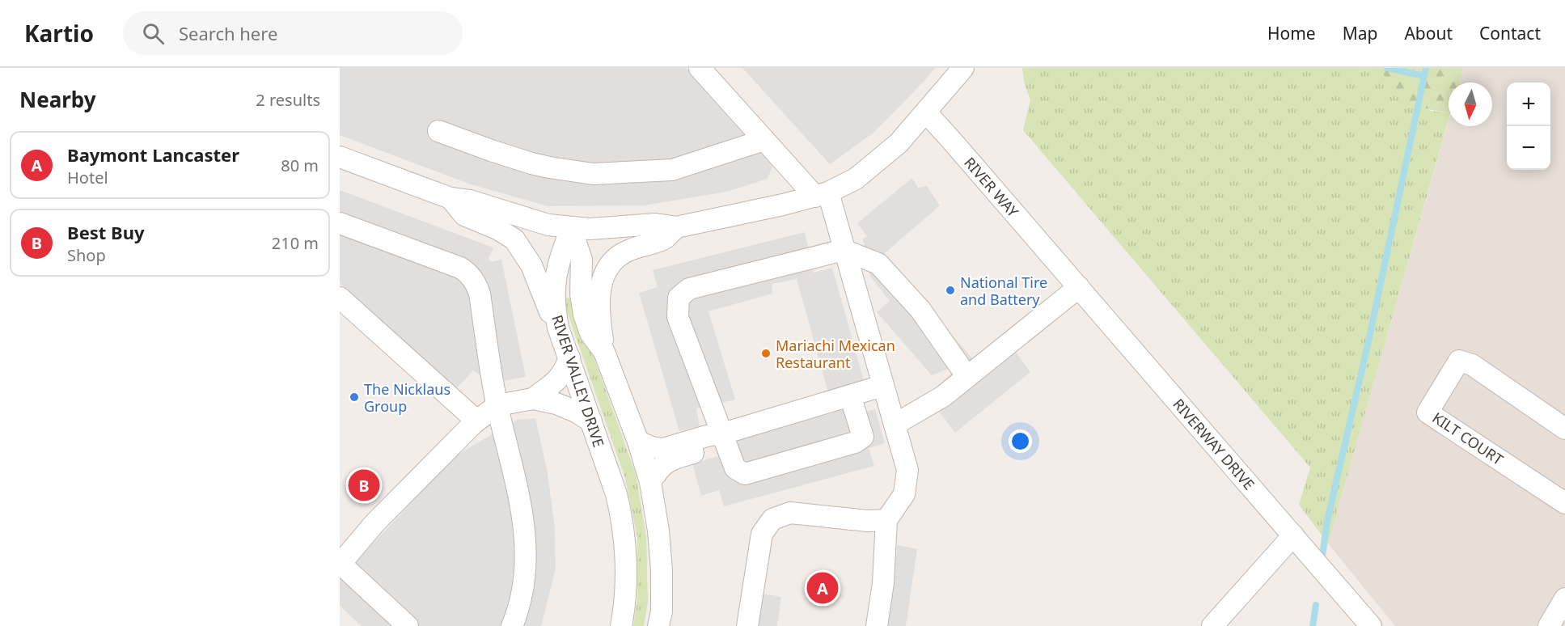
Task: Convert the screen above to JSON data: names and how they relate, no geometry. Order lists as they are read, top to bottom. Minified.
{"streets":{"street":["RIVER WAY","RIVER VALLEY DRIVE","KILT COURT","RIVERWAY DRIVE"]},"crossings":[["RIVER WAY","RIVERWAY DRIVE"]],"places":["National Tire and Battery","Mariachi Mexican Restaurant","The Nicklaus Group"],"north":"bottom","page":{"header":"Kartio","search":"Search here","nav":["Home","Map","About","Contact"],"heading":["Nearby","2 results"],"map_buttons":["+","−"],"list":[{"mark":"A","name":"Baymont Lancaster","note":"Hotel","value":"80 m"},{"mark":"B","name":"Best Buy","note":"Shop","value":"210 m"}],"pins":["B","A"]}}
